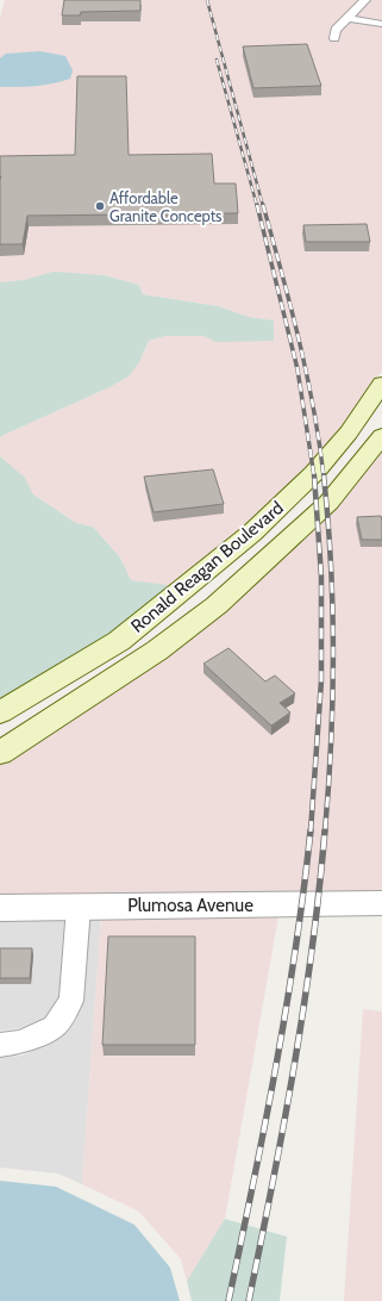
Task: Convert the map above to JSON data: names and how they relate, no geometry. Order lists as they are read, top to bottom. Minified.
{"streets":{"main road":["Ronald Reagan Boulevard"],"street":["Plumosa Avenue"]},"places":["Affordable Granite Concepts"]}
